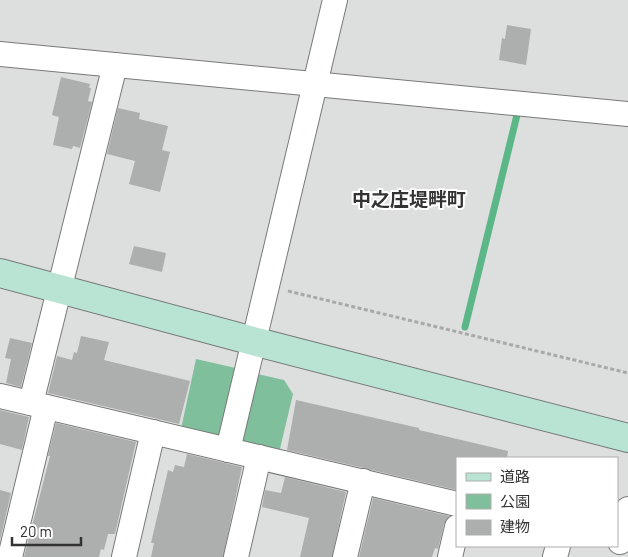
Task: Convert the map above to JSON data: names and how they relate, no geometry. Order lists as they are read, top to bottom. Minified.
{"districts":["中之庄堤畔町"],"legend":["道路","公園","建物"],"scale_bar":"20 m"}
